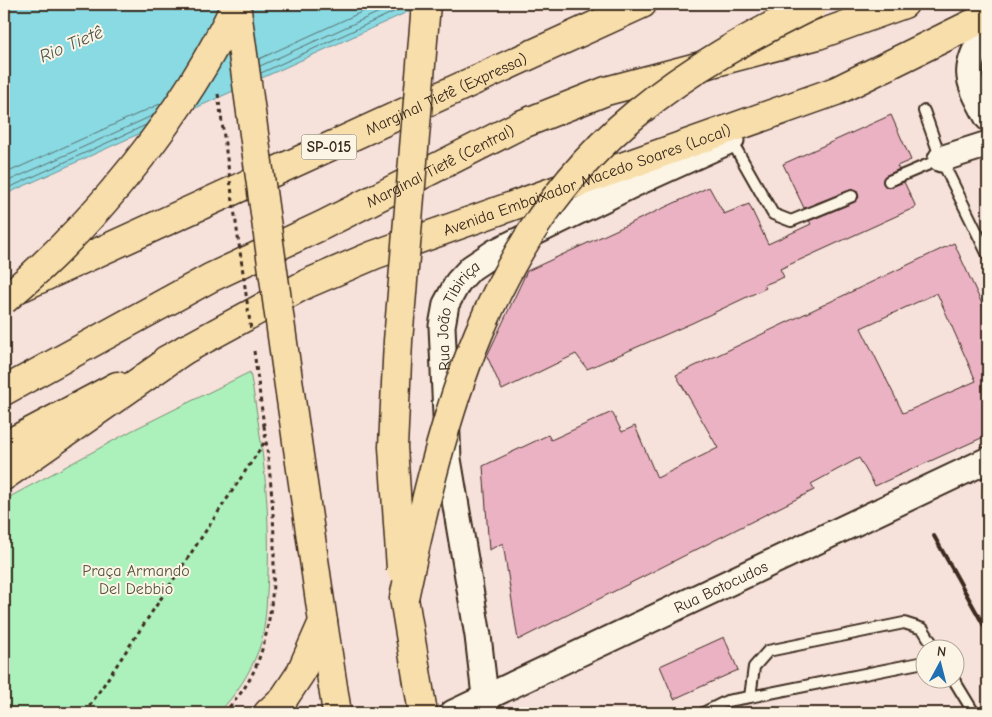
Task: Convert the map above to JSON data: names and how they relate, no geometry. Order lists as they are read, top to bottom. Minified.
{"streets":{"main road":["Marginal Tietê (Expressa)","SP-015","Marginal Tietê (Central)","Avenida Embaixador Macedo Soares (Local)"],"street":["Rua João Tibiriça","Rua Botocudos"]},"crossings":[["Avenida Embaixador Macedo Soares (Local)","Rua João Tibiriça"],["Rua João Tibiriça","Rua Botocudos"]],"water":["Rio Tietê"],"parks":["Praça Armando Del Debbio"],"north":"top"}
